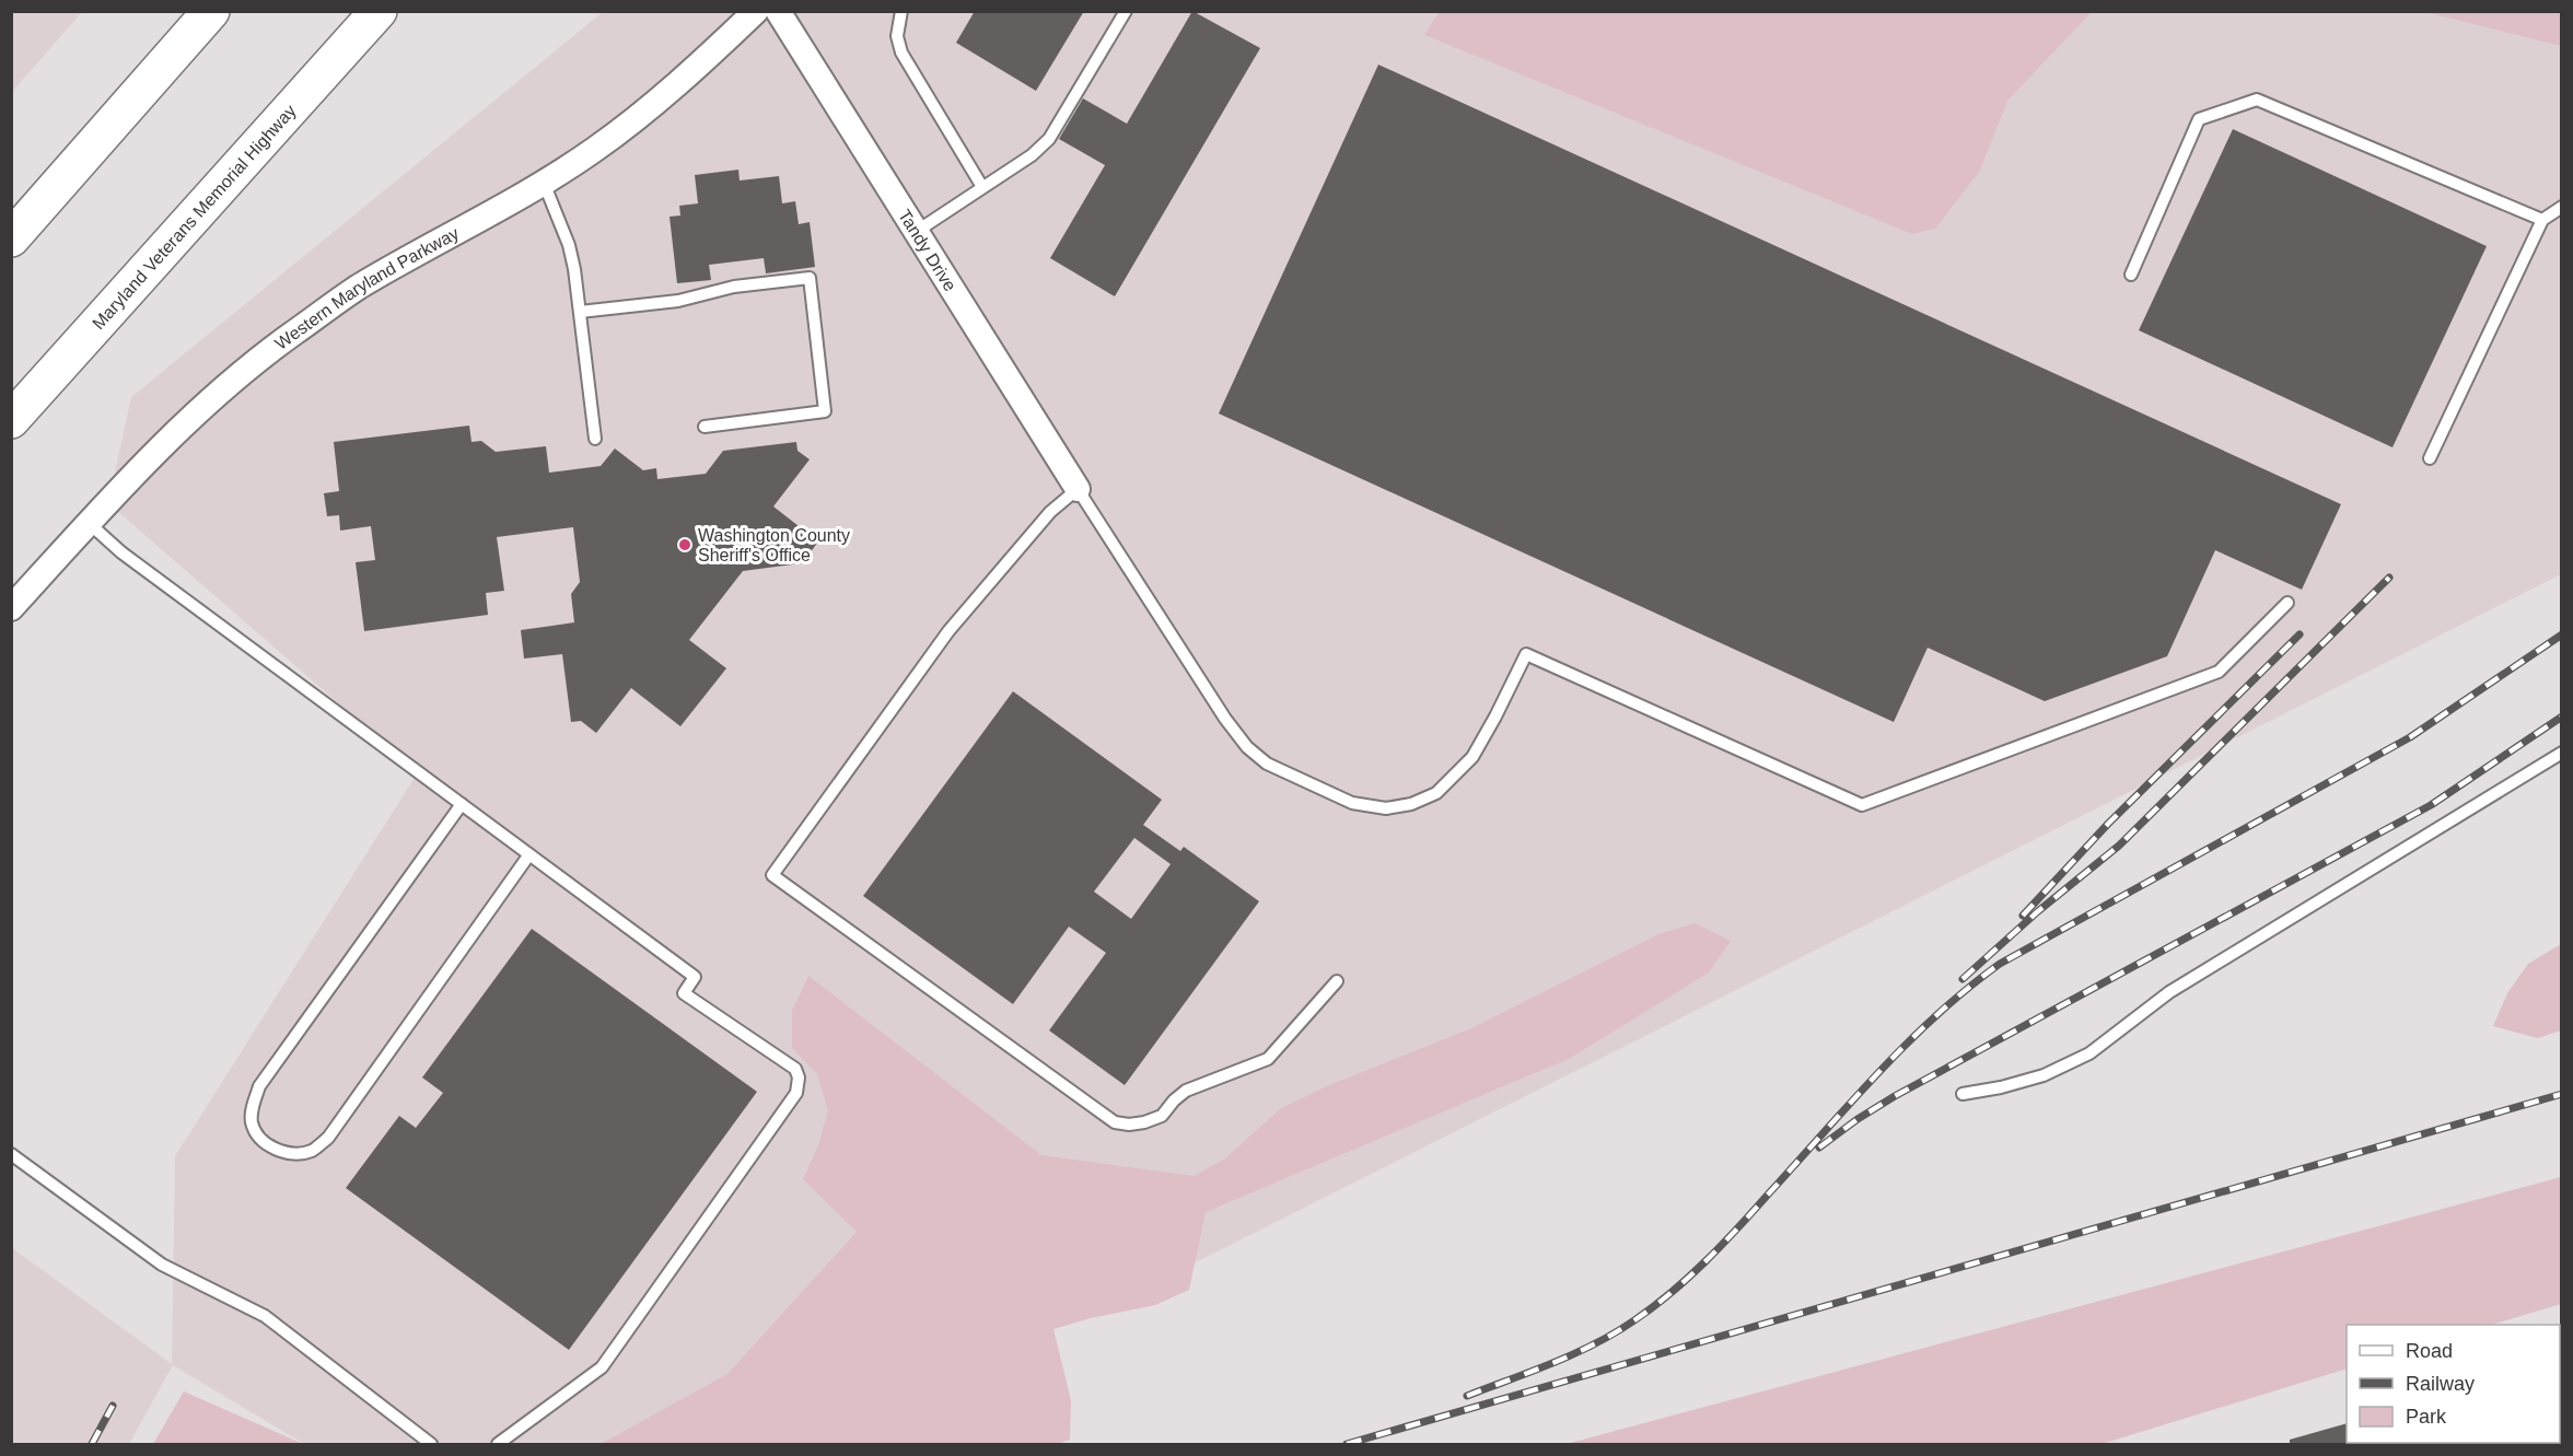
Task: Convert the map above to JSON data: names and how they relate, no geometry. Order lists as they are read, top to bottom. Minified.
{"streets":{"highway":["Maryland Veterans Memorial Highway"],"street":["Tandy Drive","Western Maryland Parkway"]},"places":["Washington County Sheriff's Office"],"legend":["Road","Railway","Park"]}
